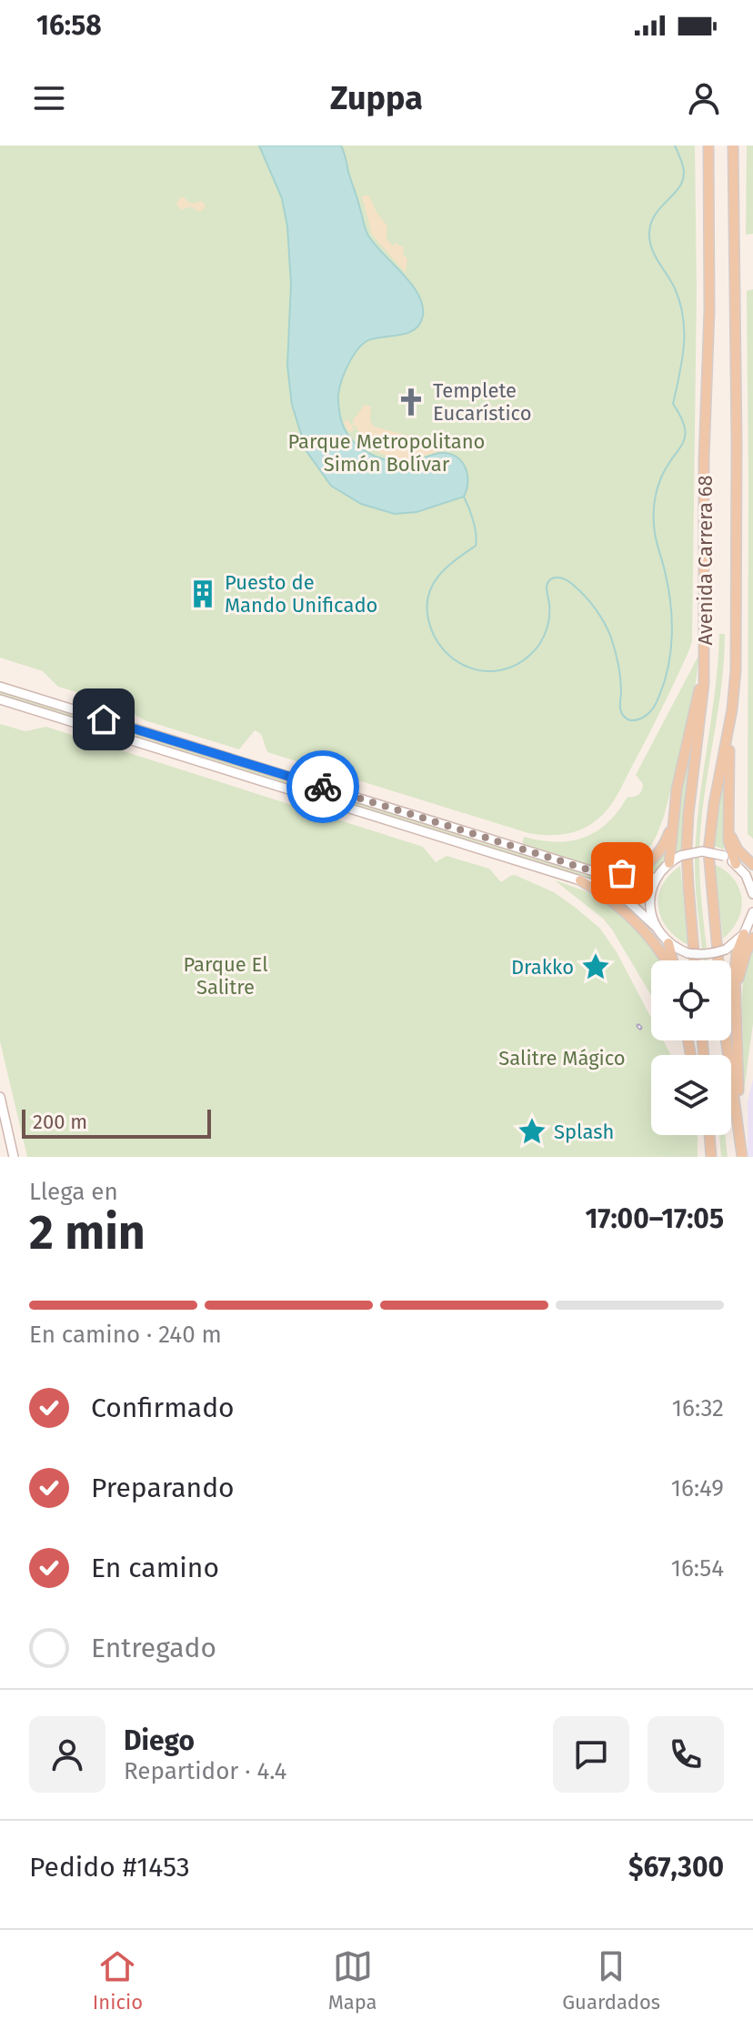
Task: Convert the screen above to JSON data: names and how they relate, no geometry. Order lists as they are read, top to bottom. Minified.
{"streets":{"main road":["Avenida Carrera 68"]},"parks":["Parque Metropolitano Simón Bolívar","Parque El Salitre","Salitre Mágico"],"places":{"church":["Templete Eucarístico"],"building":["Puesto de Mando Unificado"],"place":["Drakko","Splash"]},"scale_bar":"200 m","page":{"status":"16:58","header":"Zuppa","scale":"200 m","heading":["2 min","Llega en","17:00–17:05"],"panel":["Diego","Repartidor · 4.4","Pedido #1453","$67,300"],"bar":"En camino · 240 m","list":[["Confirmado","16:32"],["Preparando","16:49"],["En camino","16:54"],"Entregado"],"tabs":["Inicio","Mapa","Guardados"]}}
